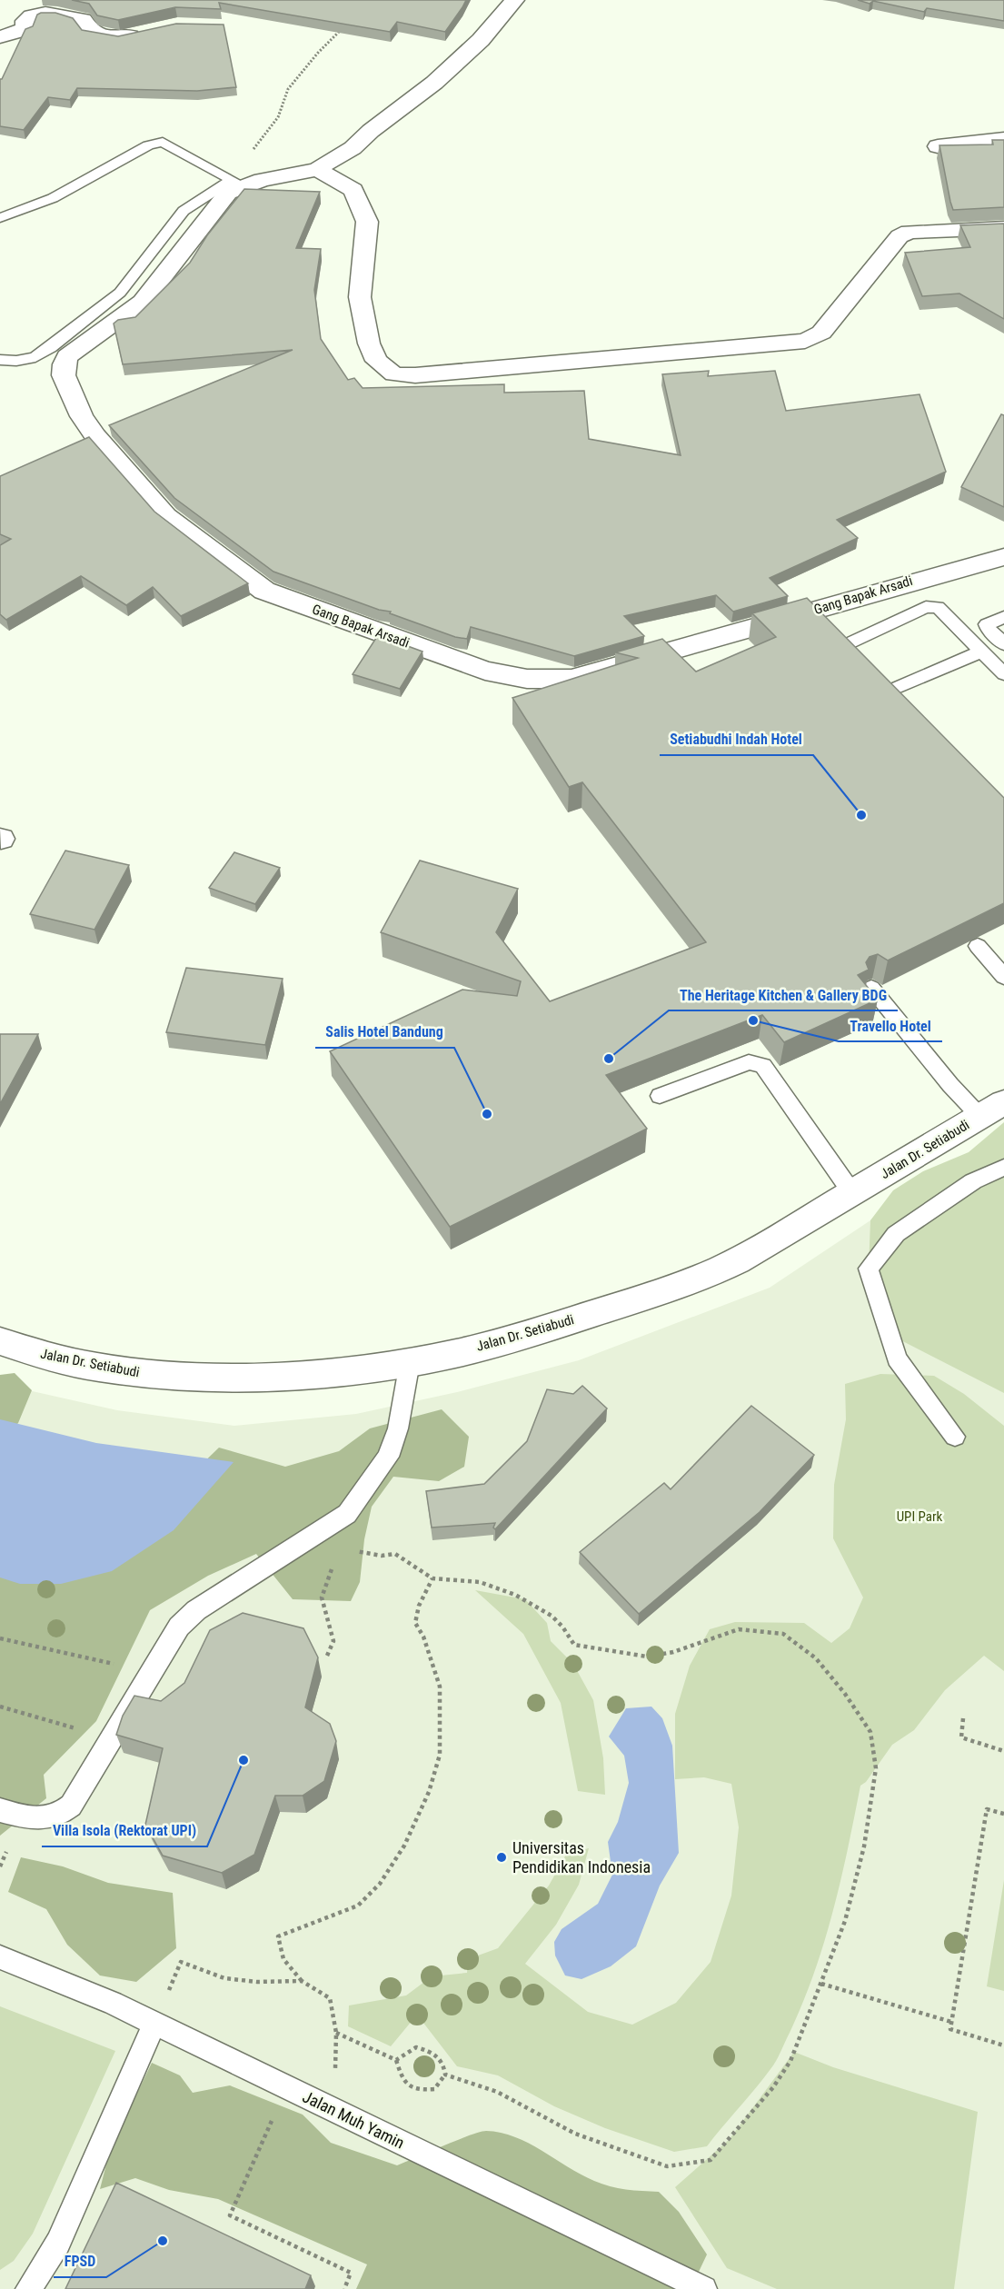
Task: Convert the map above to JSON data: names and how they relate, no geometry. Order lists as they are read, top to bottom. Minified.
{"streets":{"street":["Gang Bapak Arsadi","Jalan Dr. Setiabudi"],"lane":["Jalan Muh Yamin"]},"parks":["UPI Park"],"places":["Setiabudhi Indah Hotel","Travello Hotel","The Heritage Kitchen & Gallery BDG","Salis Hotel Bandung","Villa Isola (Rektorat UPI)","Universitas Pendidikan Indonesia","FPSD"]}
